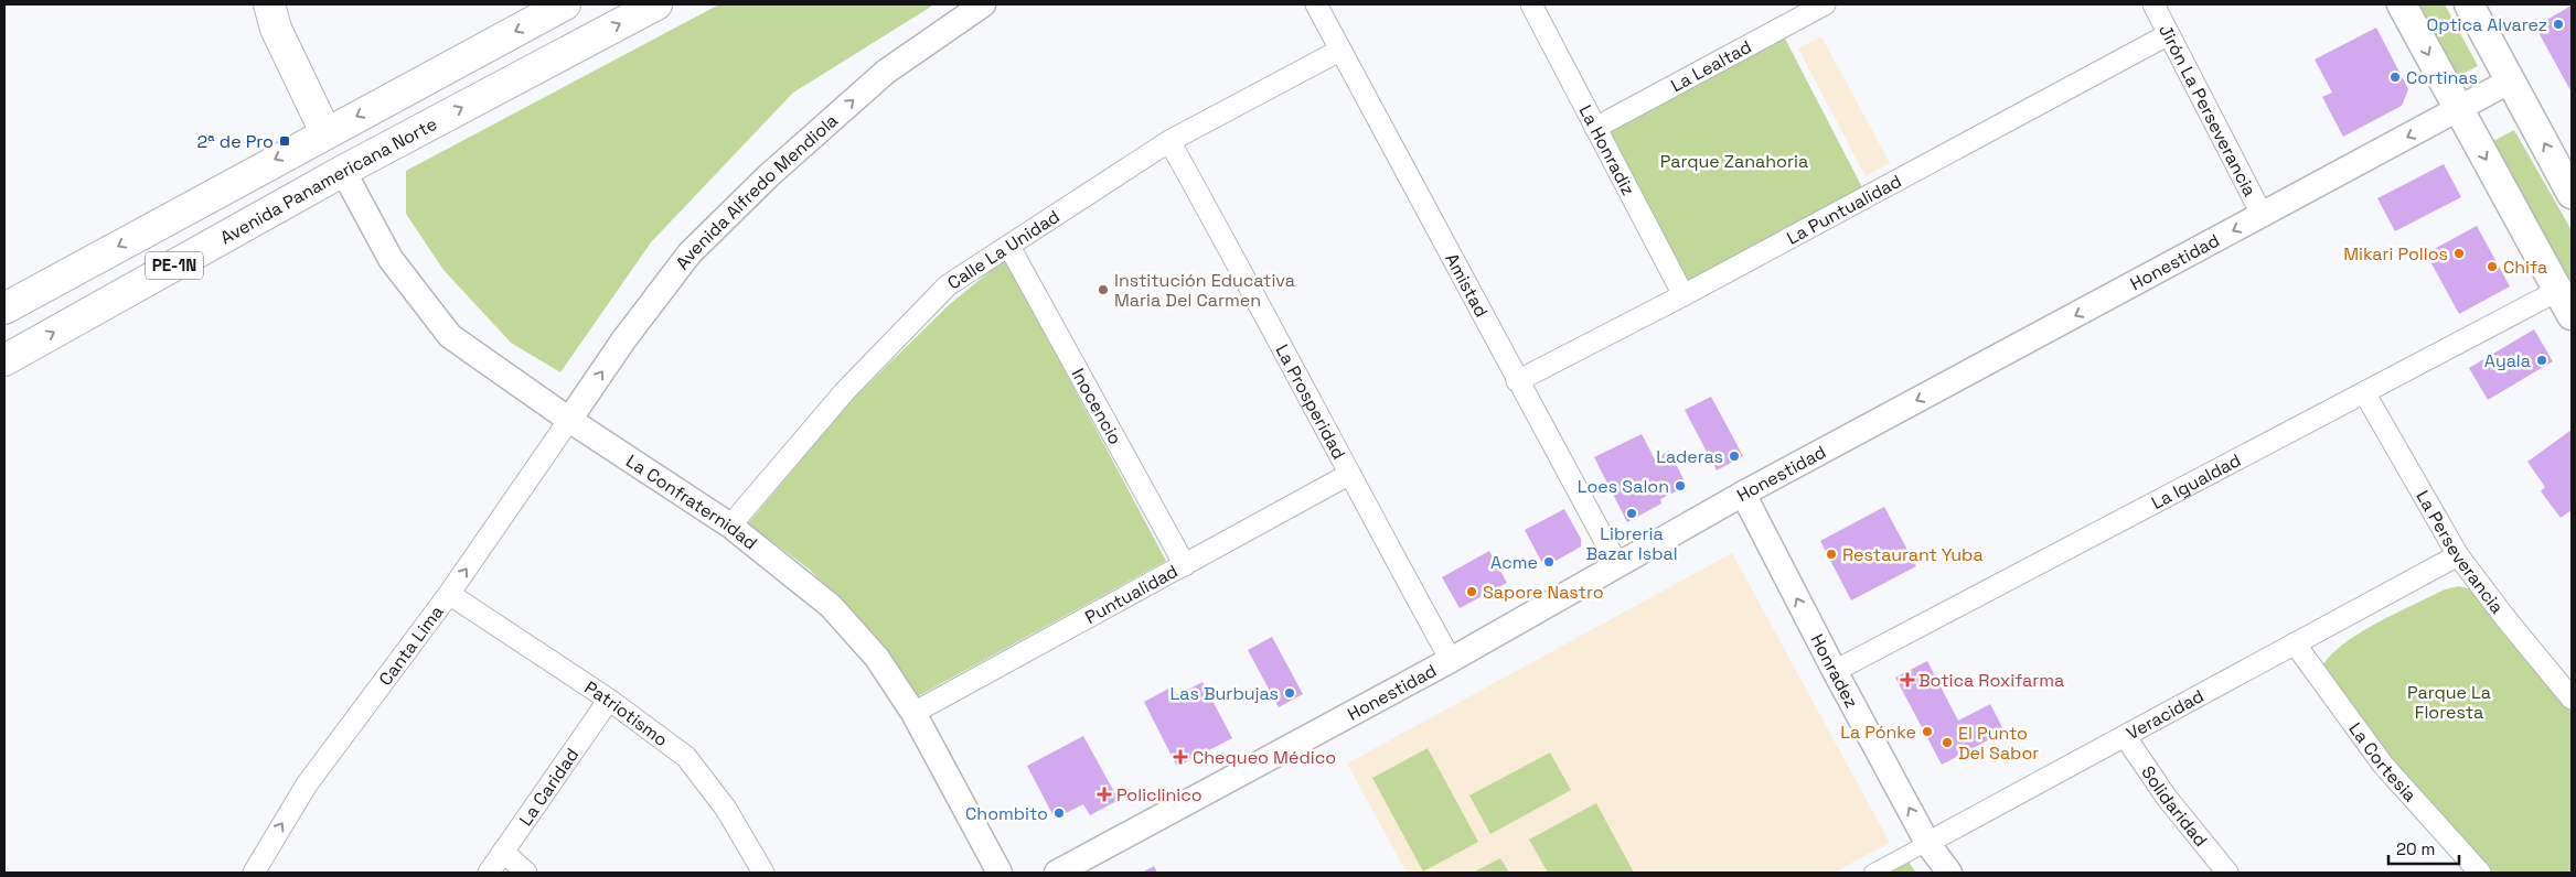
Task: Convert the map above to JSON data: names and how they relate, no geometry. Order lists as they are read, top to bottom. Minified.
{"streets":{"highway":["Avenida Panamericana Norte","PE-1N"],"street":["La Lealtad","Jirón La Perseverancia","La Honradiz","Avenida Alfredo Mendiola","La Puntualidad","Calle La Unidad","Honestidad","Amistad","La Prosperidad","Inocencio","La Igualdad","La Confraternidad","La Perseverancia","Puntualidad","Canta Lima","Honradez","Patriotismo","Veracidad","La Cortesia","La Caridad","Solidaridad"]},"crossings":[["La Lealtad","La Honradiz"],["Jirón La Perseverancia","La Puntualidad"],["Jirón La Perseverancia","Honestidad"],["La Honradiz","La Puntualidad"],["Avenida Panamericana Norte","La Confraternidad"],["Avenida Alfredo Mendiola","La Confraternidad"],["Avenida Alfredo Mendiola","Canta Lima"],["La Puntualidad","Amistad"],["Calle La Unidad","Amistad"],["Calle La Unidad","La Prosperidad"],["Calle La Unidad","Inocencio"],["Calle La Unidad","La Confraternidad"],["Honestidad","Amistad"],["Honestidad","La Prosperidad"],["Honestidad","Honradez"],["La Prosperidad","Puntualidad"],["Inocencio","Puntualidad"],["La Igualdad","La Perseverancia"],["La Igualdad","Honradez"],["La Confraternidad","Puntualidad"],["La Confraternidad","Canta Lima"],["La Perseverancia","Veracidad"],["Canta Lima","Patriotismo"],["Honradez","Veracidad"],["Patriotismo","La Caridad"],["Veracidad","La Cortesia"],["Veracidad","Solidaridad"]],"one_way":["Avenida Alfredo Mendiola","Honestidad","Canta Lima","Honradez"],"parks":["Parque Zanahoria","Parque La Floresta"],"places":{"other":["Optica Alvarez","Cortinas","Mikari Pollos","Chifa","Institución Educativa Maria Del Carmen","Ayala","Laderas","Loes Salon","Libreria Bazar Isbal","Restaurant Yuba","Acme","Sapore Nastro","Las Burbujas","La Pónke","El Punto Del Sabor","Chombito"],"transit":["2ª de Pro"],"health":["Botica Roxifarma","Chequeo Médico","Policlinico"]},"scale_bar":"20 m"}
